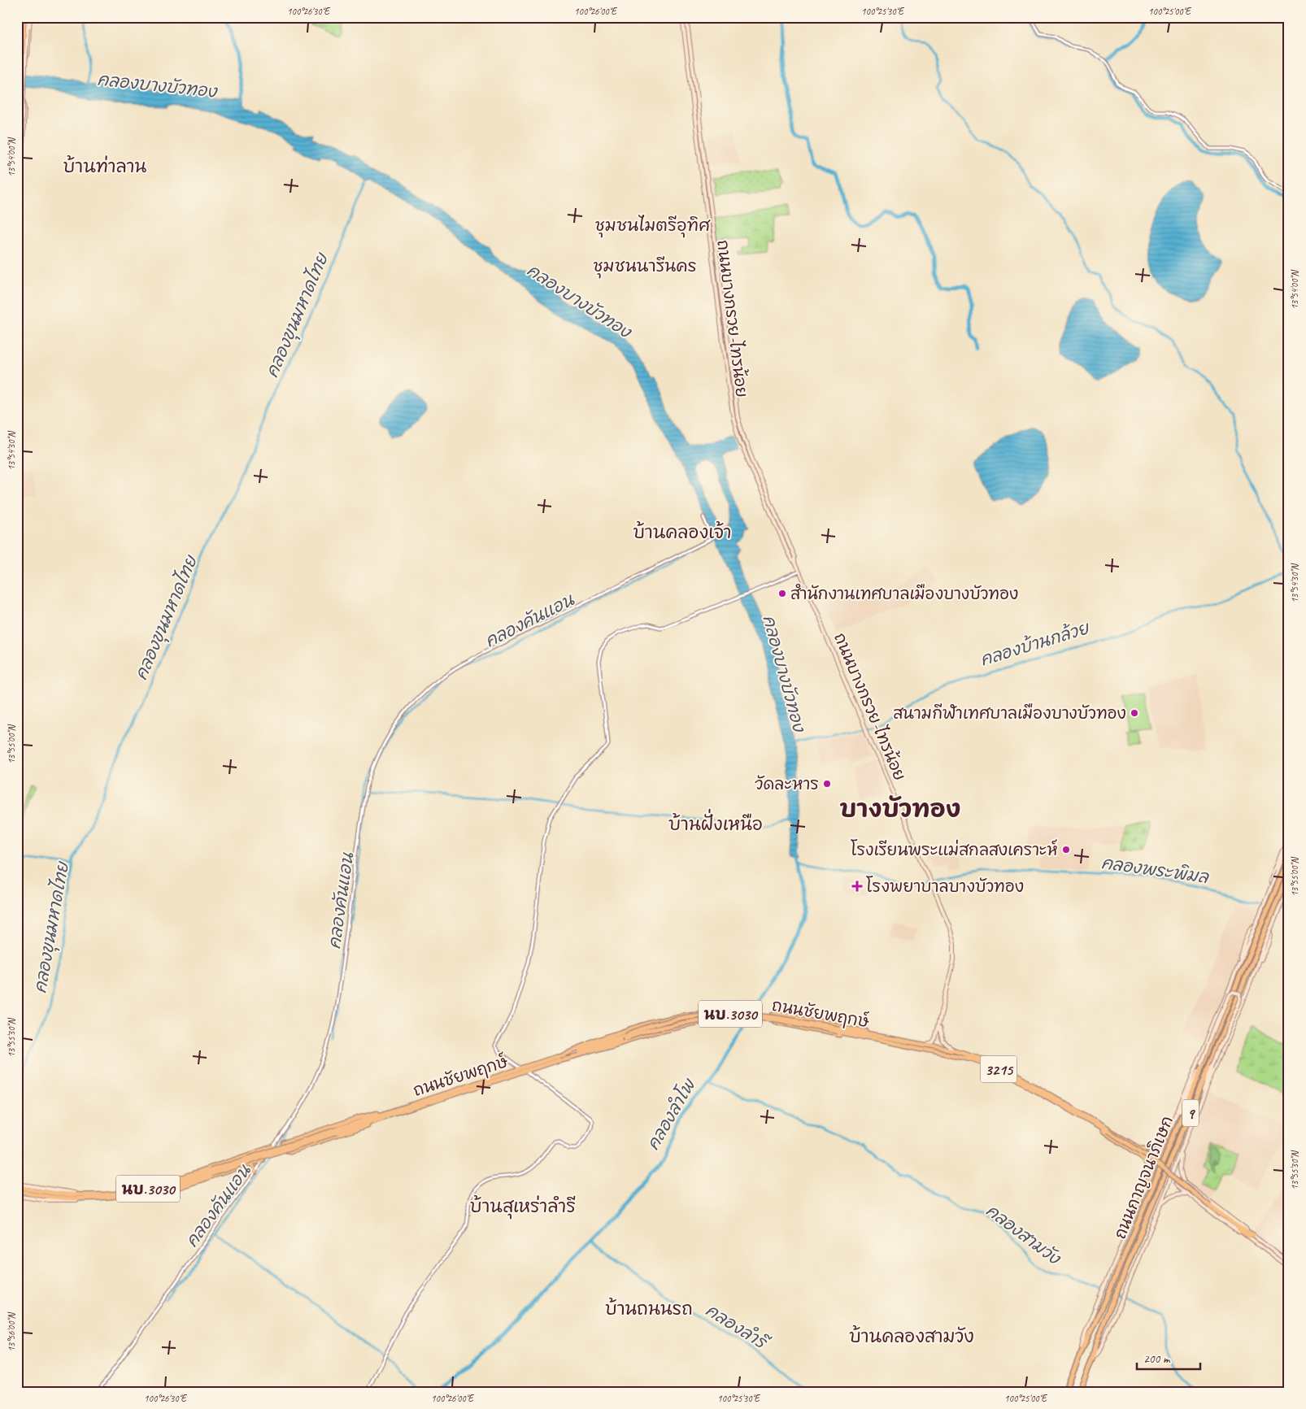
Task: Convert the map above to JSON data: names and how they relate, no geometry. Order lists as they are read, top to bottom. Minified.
{"streets":{"highway":["9","ถนนกาญจนาภิเษก"],"main road":["ถนนบางกรวย-ไทรน้อย","ถนนชัยพฤกษ์","นบ.3030","3215"]},"crossings":[["ถนนบางกรวย-ไทรน้อย","ถนนชัยพฤกษ์"],["ถนนบางกรวย-ไทรน้อย","3215"],["ถนนชัยพฤกษ์","3215"]],"districts":["บ้านท่าลาน","ชุมชนไมตรีอุทิศ","ชุมชนนารีนคร","บ้านคลองเจ้า","บางบัวทอง","บ้านฝั่งเหนือ","บ้านสุเหร่าลำรี","บ้านถนนรถ","บ้านคลองสามวัง"],"water":["คลองบางบัวทอง","คลองขุนมหาดไทย","คลองคันแอน","คลองบ้านกล้วย","คลองพระพิมล","คลองลำโพ","คลองสามวัง","คลองลำรี"],"places":{"other":["สำนักงานเทศบาลเมืองบางบัวทอง","สนามกีฬาเทศบาลเมืองบางบัวทอง","วัดละหาร","โรงเรียนพระแม่สกลสงเคราะห์"],"health":["โรงพยาบาลบางบัวทอง"]},"scale_bar":"200 m","coordinates":["100°26'30\"E","100°26'00\"E","100°25'30\"E","100°25'00\"E","13°54'00\"N","13°54'30\"N","13°55'00\"N","13°55'30\"N","13°56'00\"N"]}
